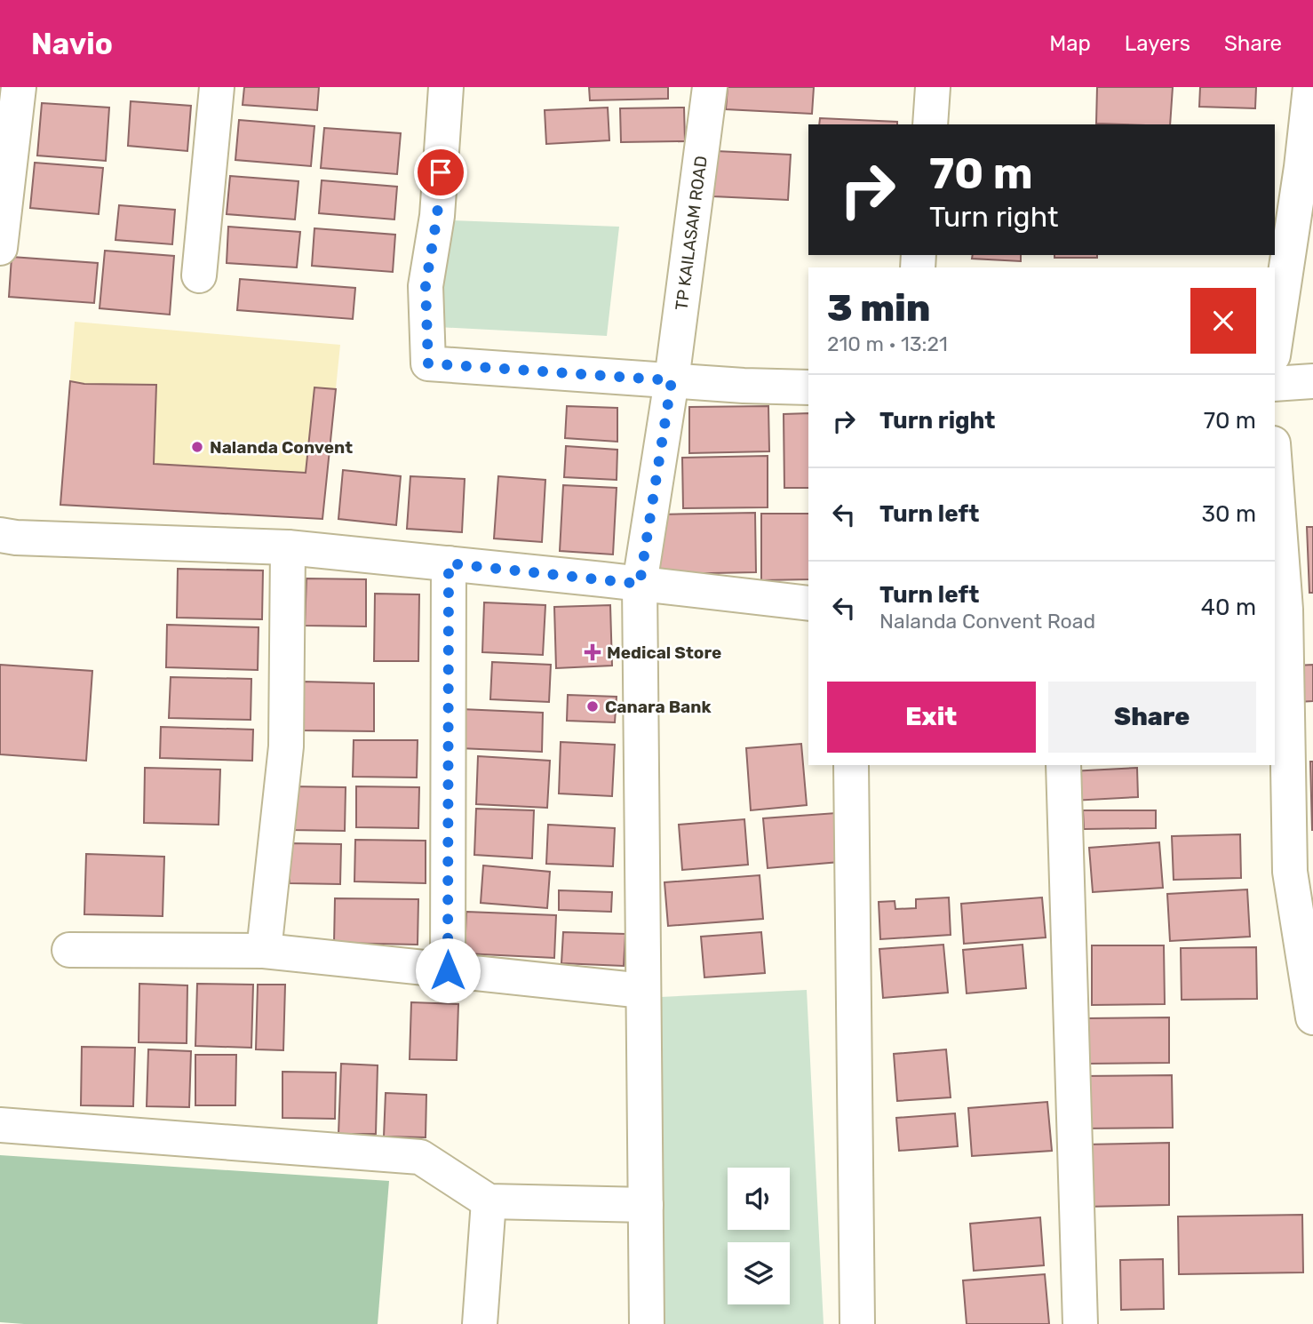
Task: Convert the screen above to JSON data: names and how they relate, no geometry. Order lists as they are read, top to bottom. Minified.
{"streets":{"street":["TP KAILASAM ROAD"]},"places":{"other":["Nalanda Convent","Canara Bank"],"health":["Medical Store"]},"page":{"header":"Navio","nav":["Map","Layers","Share"],"turn":["70 m","Turn right"],"heading":["3 min","210 m · 13:21"],"list":[{"name":"Turn right","value":"70 m"},{"name":"Turn left","value":"30 m"},{"name":"Turn left","note":"Nalanda Convent Road","value":"40 m"}],"buttons":["Exit","Share"]}}
